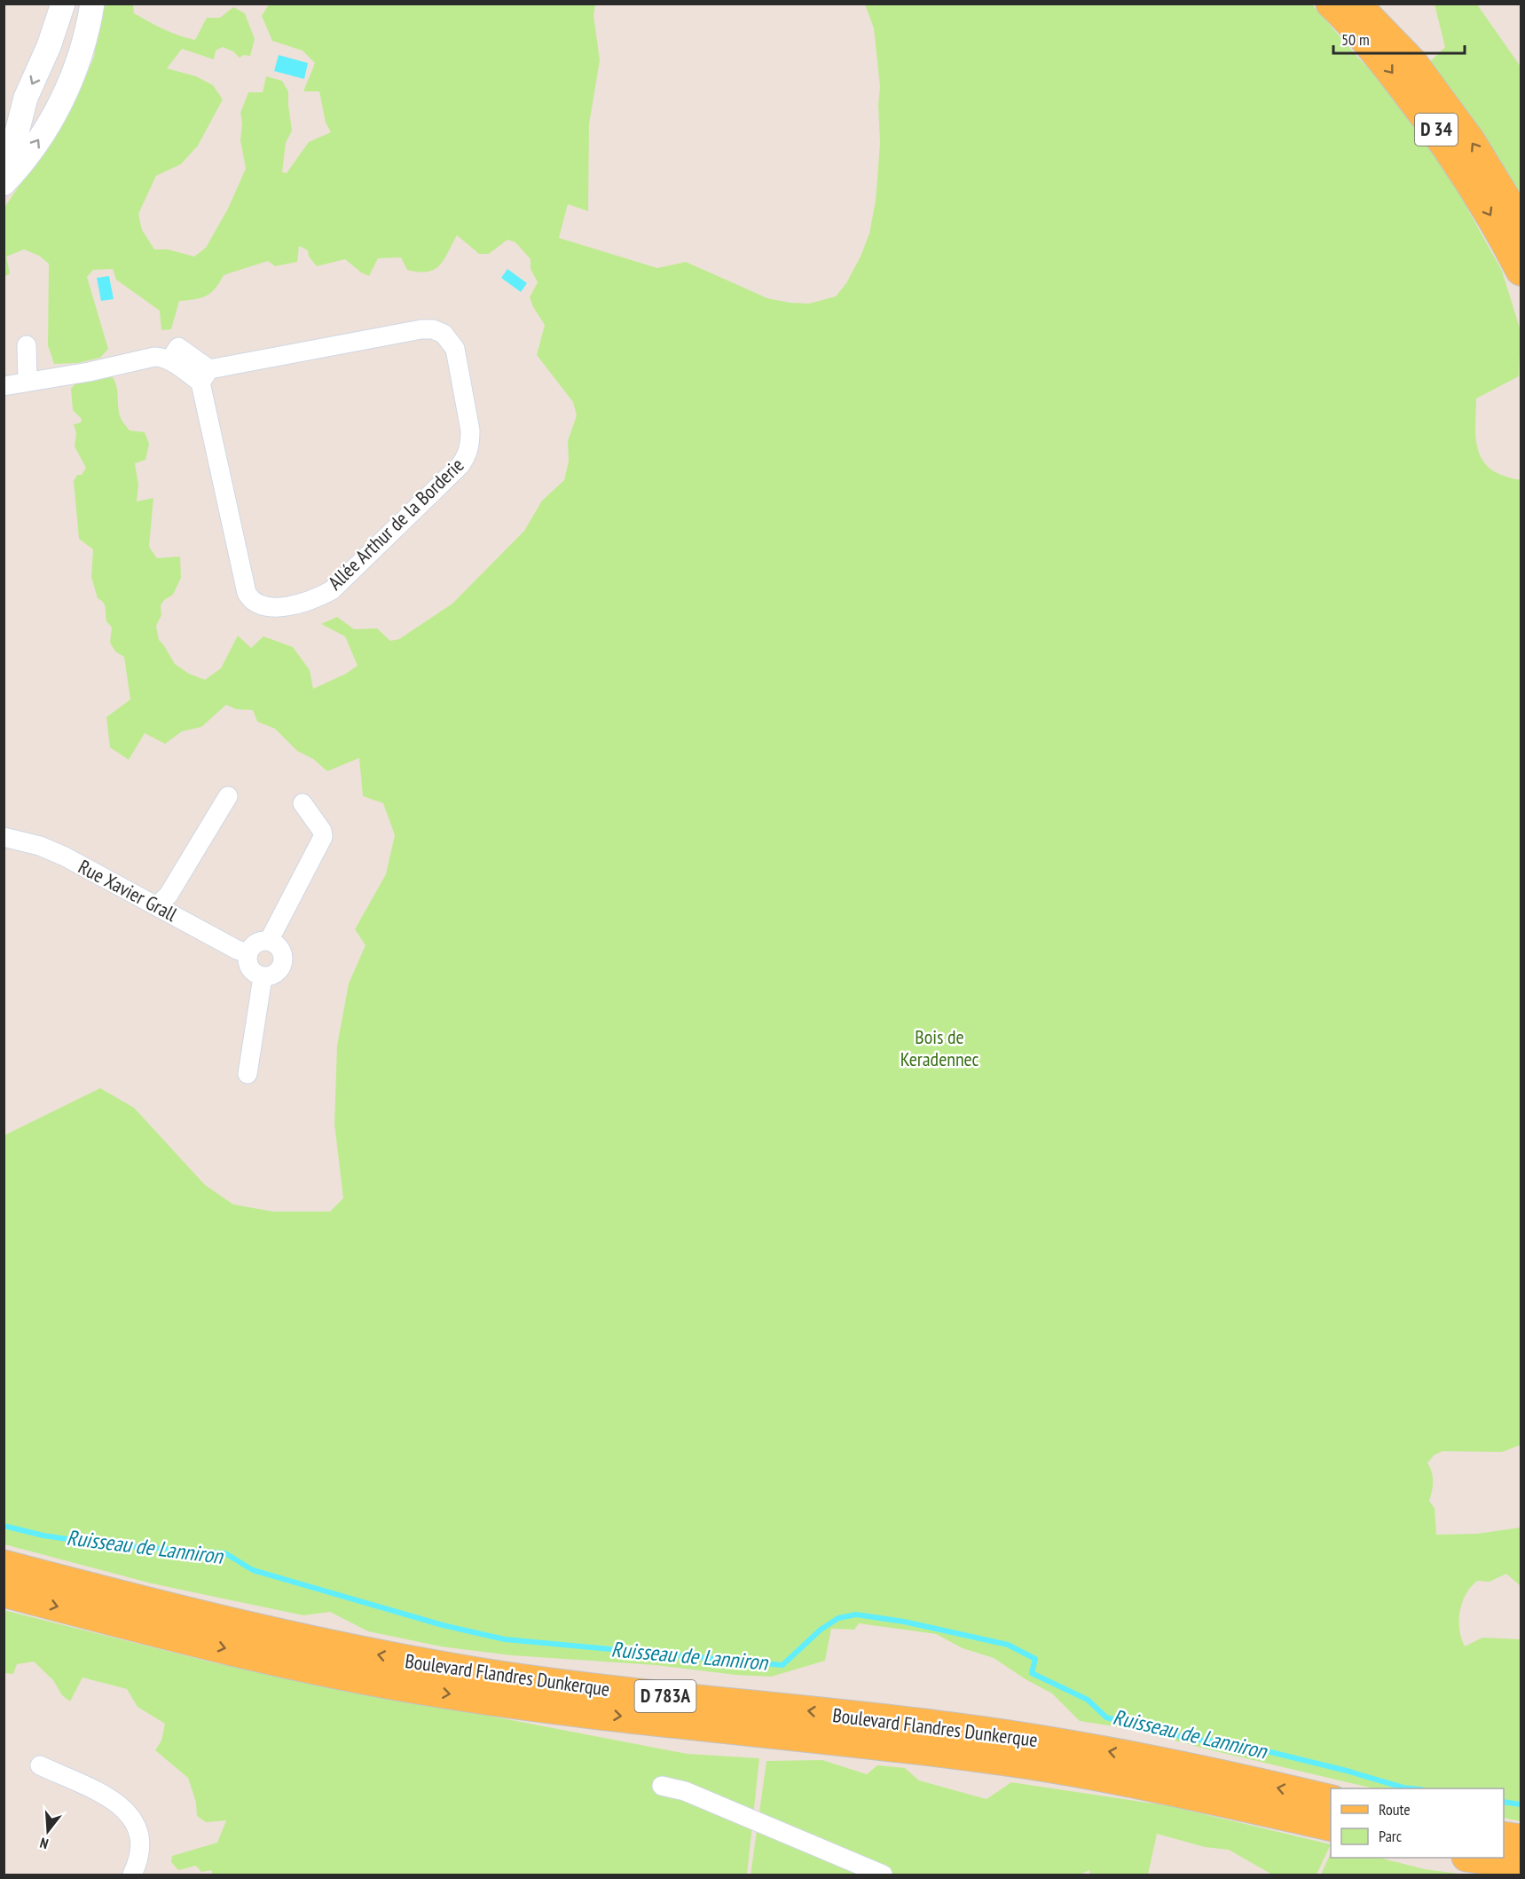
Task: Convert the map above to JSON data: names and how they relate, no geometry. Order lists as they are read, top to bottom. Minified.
{"streets":{"main road":["D 34","Boulevard Flandres Dunkerque","D 783A"],"street":["Allée Arthur de la Borderie","Rue Xavier Grall"]},"water":["Ruisseau de Lanniron"],"parks":["Bois de Keradennec"],"legend":["Route","Parc"],"scale_bar":"50 m","north":"bottom"}
